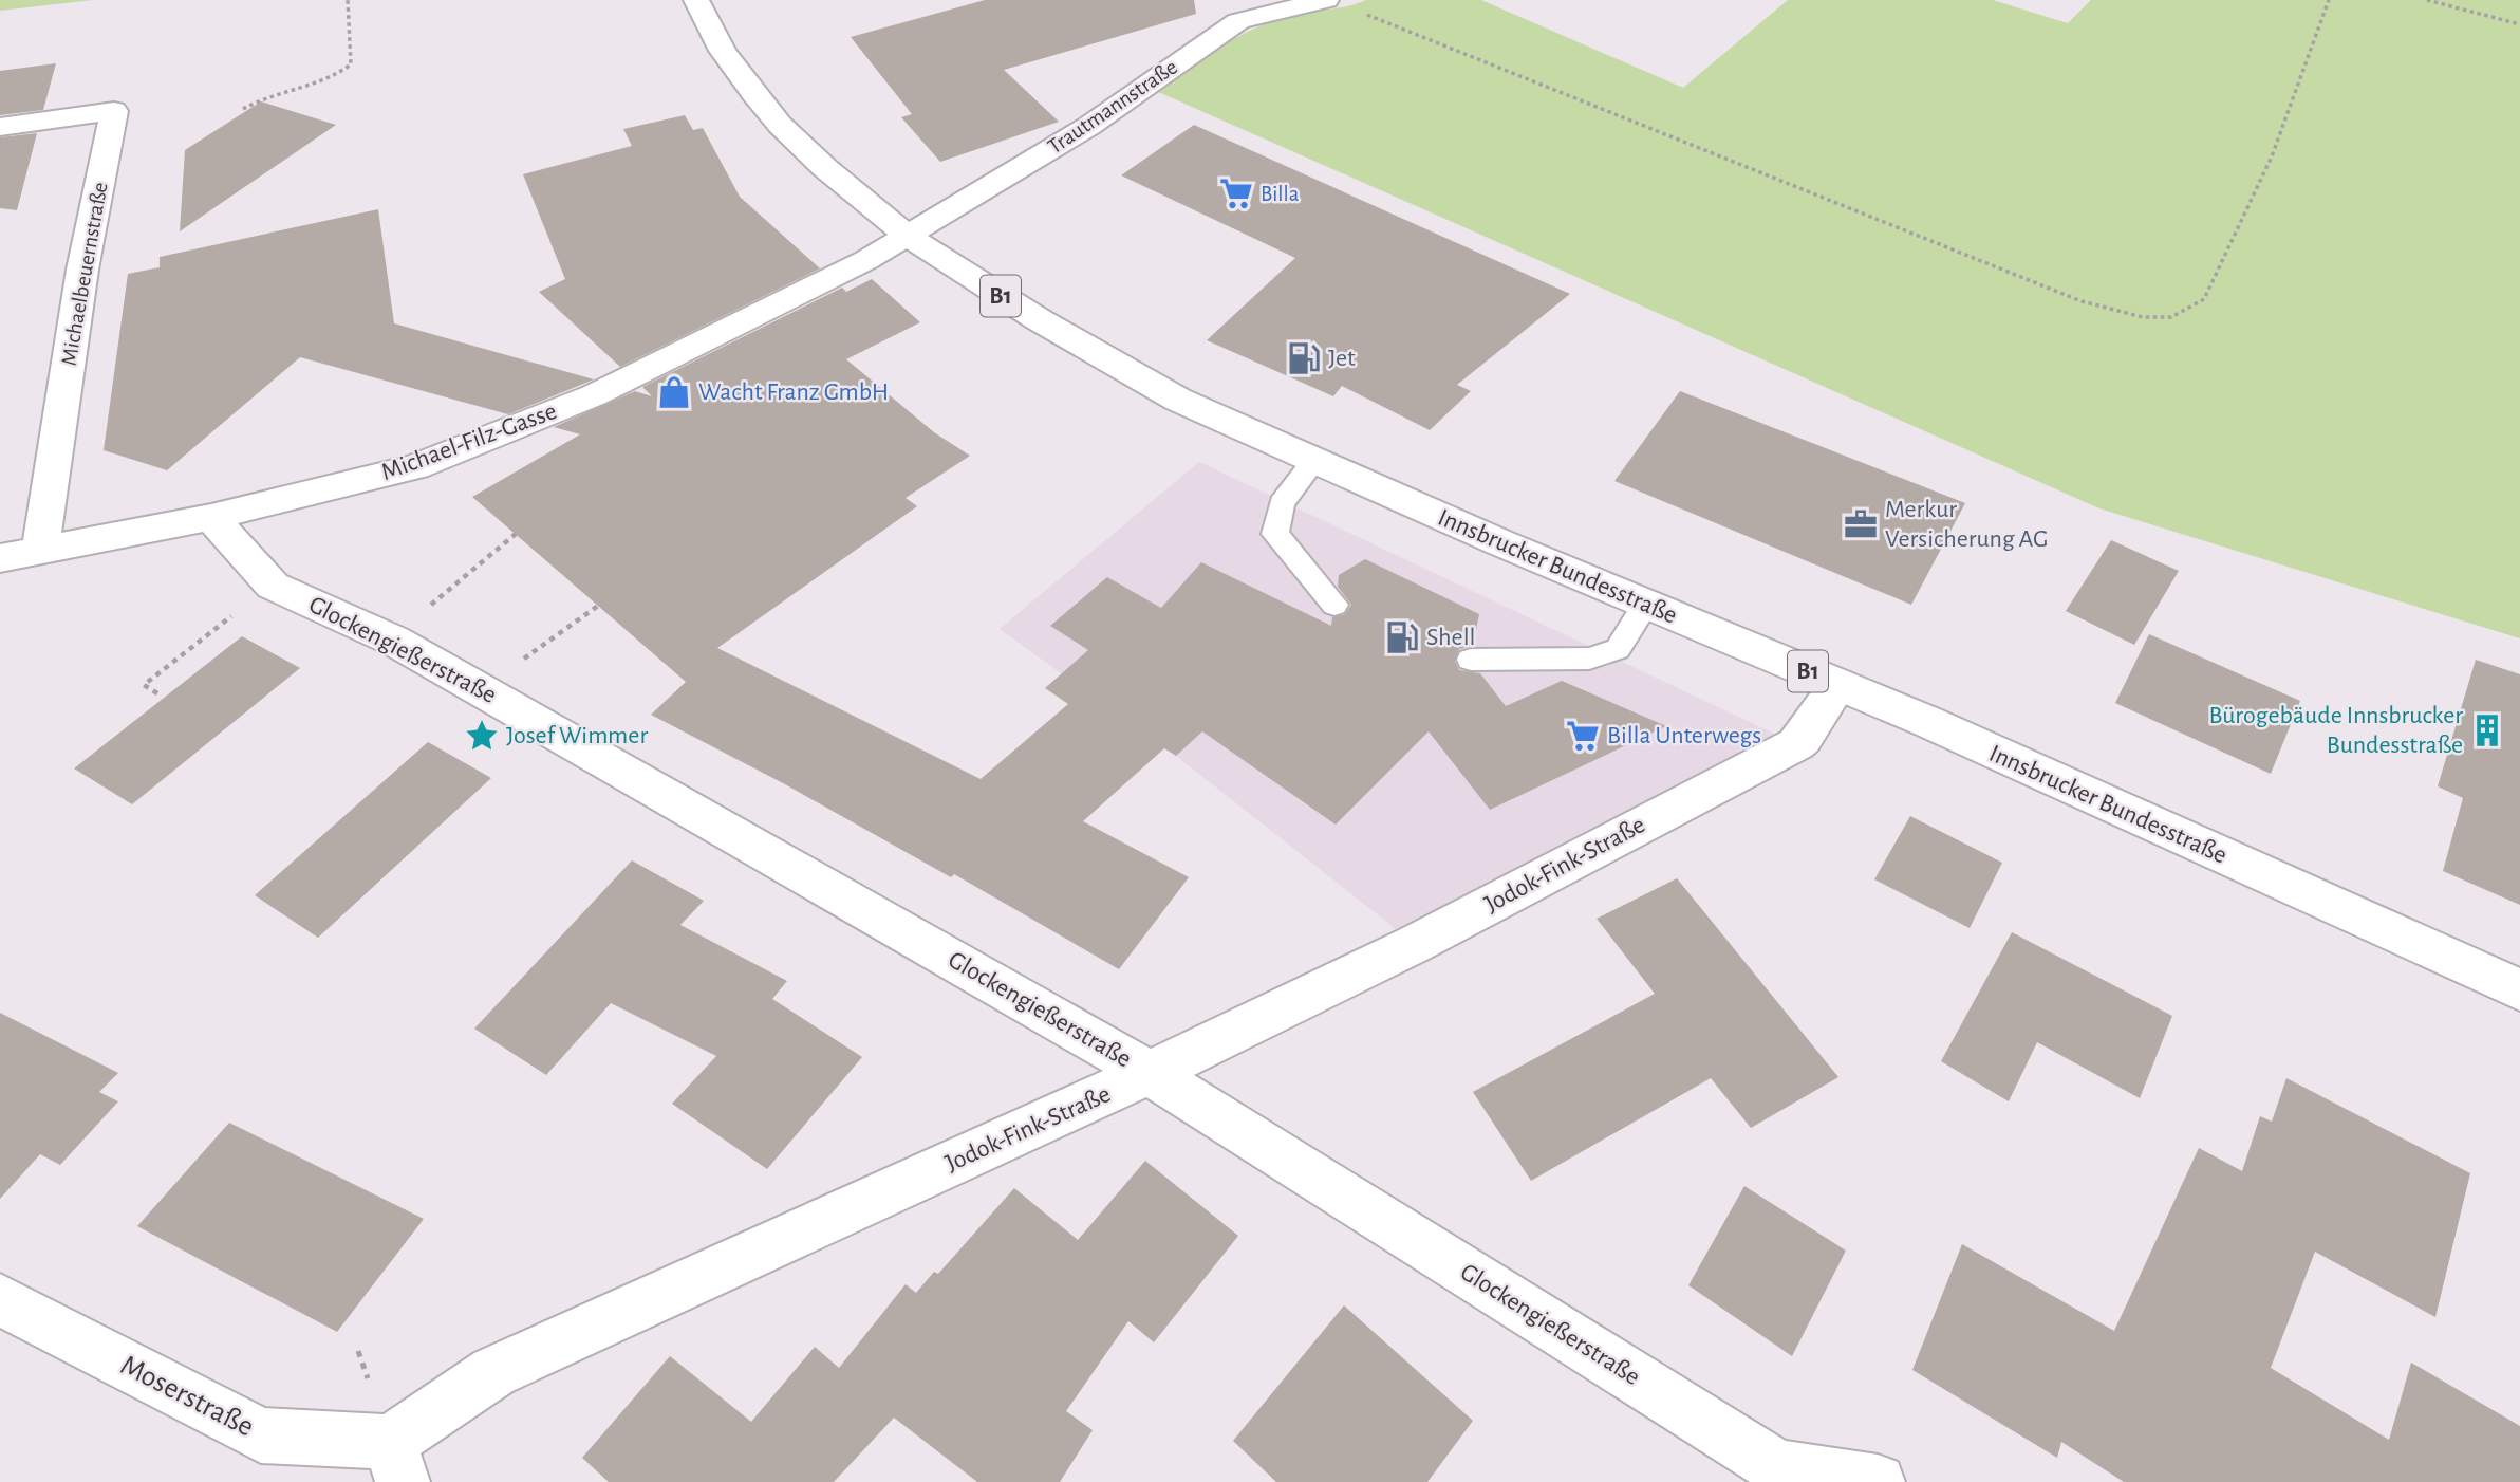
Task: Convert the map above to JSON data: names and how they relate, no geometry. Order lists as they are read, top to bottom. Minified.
{"streets":{"street":["Trautmannstraße","Michaelbeuernstraße","B1","Michael-Filz-Gasse","Innsbrucker Bundesstraße","Glockengießerstraße","Jodok-Fink-Straße","Moserstraße"]},"crossings":[["Trautmannstraße","Michael-Filz-Gasse"],["Trautmannstraße","Innsbrucker Bundesstraße"],["Michaelbeuernstraße","Michael-Filz-Gasse"],["Michael-Filz-Gasse","Innsbrucker Bundesstraße"],["Michael-Filz-Gasse","Glockengießerstraße"],["Innsbrucker Bundesstraße","Jodok-Fink-Straße"],["Glockengießerstraße","Jodok-Fink-Straße"],["Jodok-Fink-Straße","Moserstraße"]],"places":{"supermarket":["Billa","Billa Unterwegs"],"fuel station":["Jet","Shell"],"shop":["Wacht Franz GmbH"],"office":["Merkur Versicherung AG"],"building":["Bürogebäude Innsbrucker Bundesstraße"],"place":["Josef Wimmer"]}}
